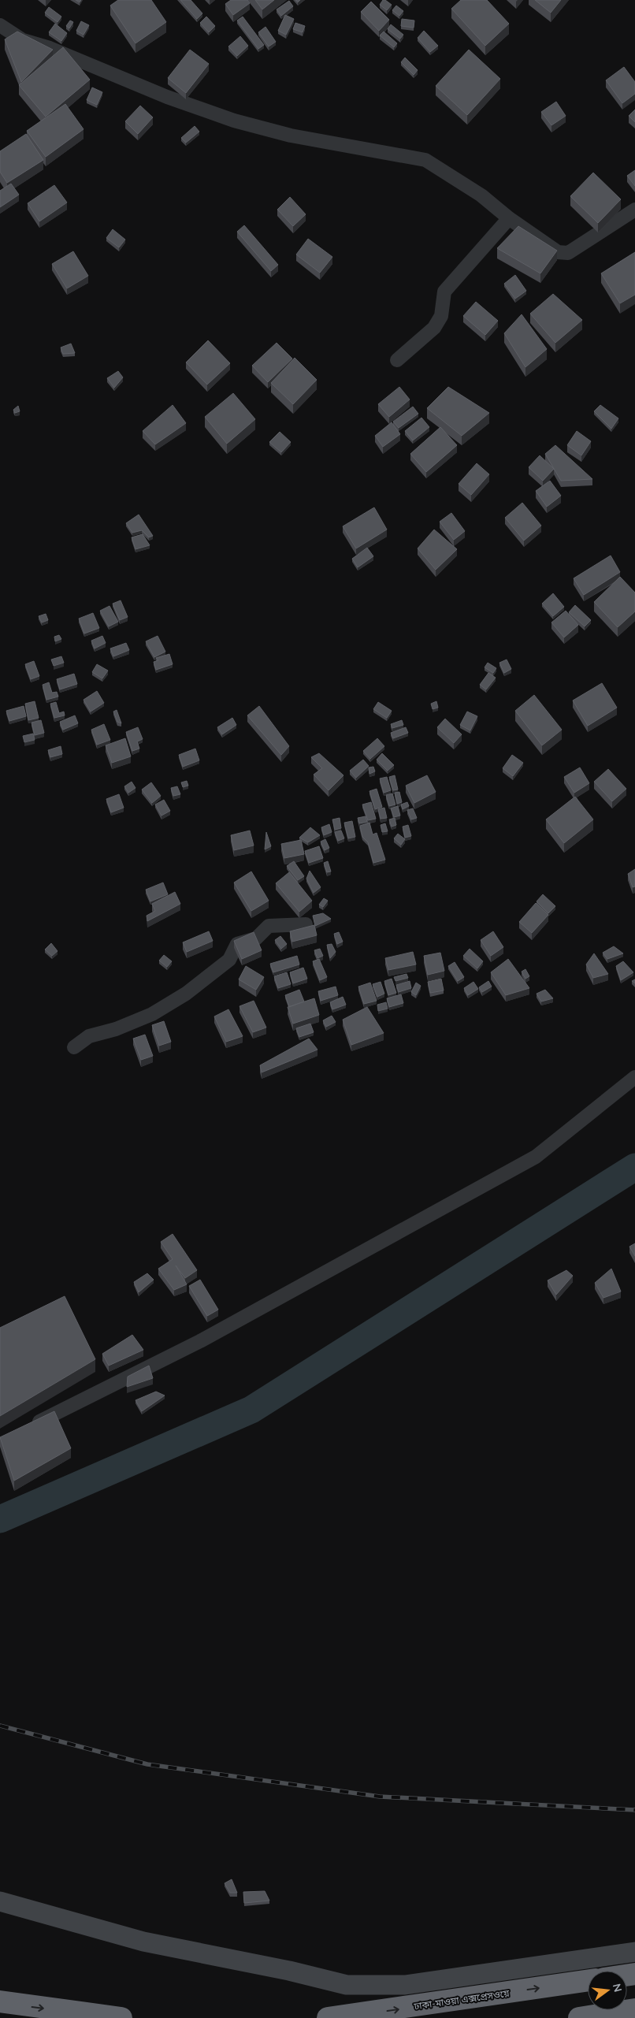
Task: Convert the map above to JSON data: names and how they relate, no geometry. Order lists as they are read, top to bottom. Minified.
{"streets":{"highway":["ঢাকা-মাওয়া এক্সপ্রেসওয়ে"]},"one_way":["ঢাকা-মাওয়া এক্সপ্রেসওয়ে"],"north":"right"}
